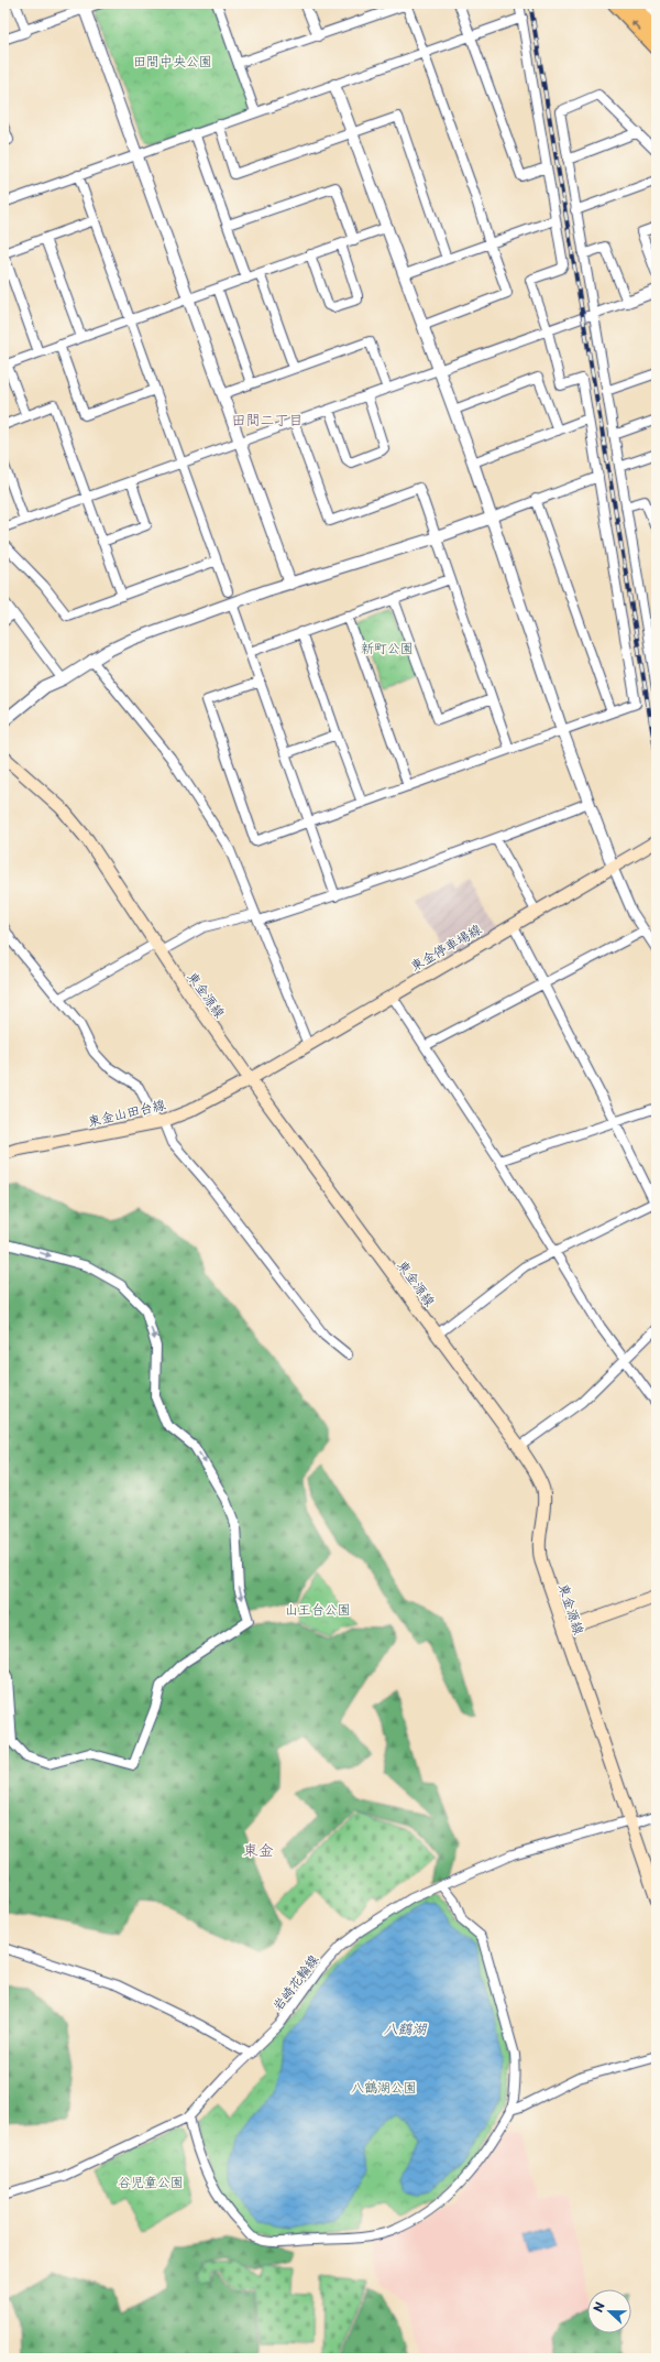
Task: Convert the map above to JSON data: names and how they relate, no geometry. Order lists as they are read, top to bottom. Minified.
{"streets":{"main road":["東金停車場線","東金源線","東金山田台線"],"street":["岩崎花輪線"]},"crossings":[["東金停車場線","東金源線"],["東金停車場線","東金山田台線"],["東金源線","東金山田台線"],["東金源線","岩崎花輪線"]],"districts":["田間二丁目","東金"],"water":["八鶴湖"],"parks":["田間中央公園","新町公園","山王台公園","八鶴湖公園","谷児童公園"],"north":"left"}
